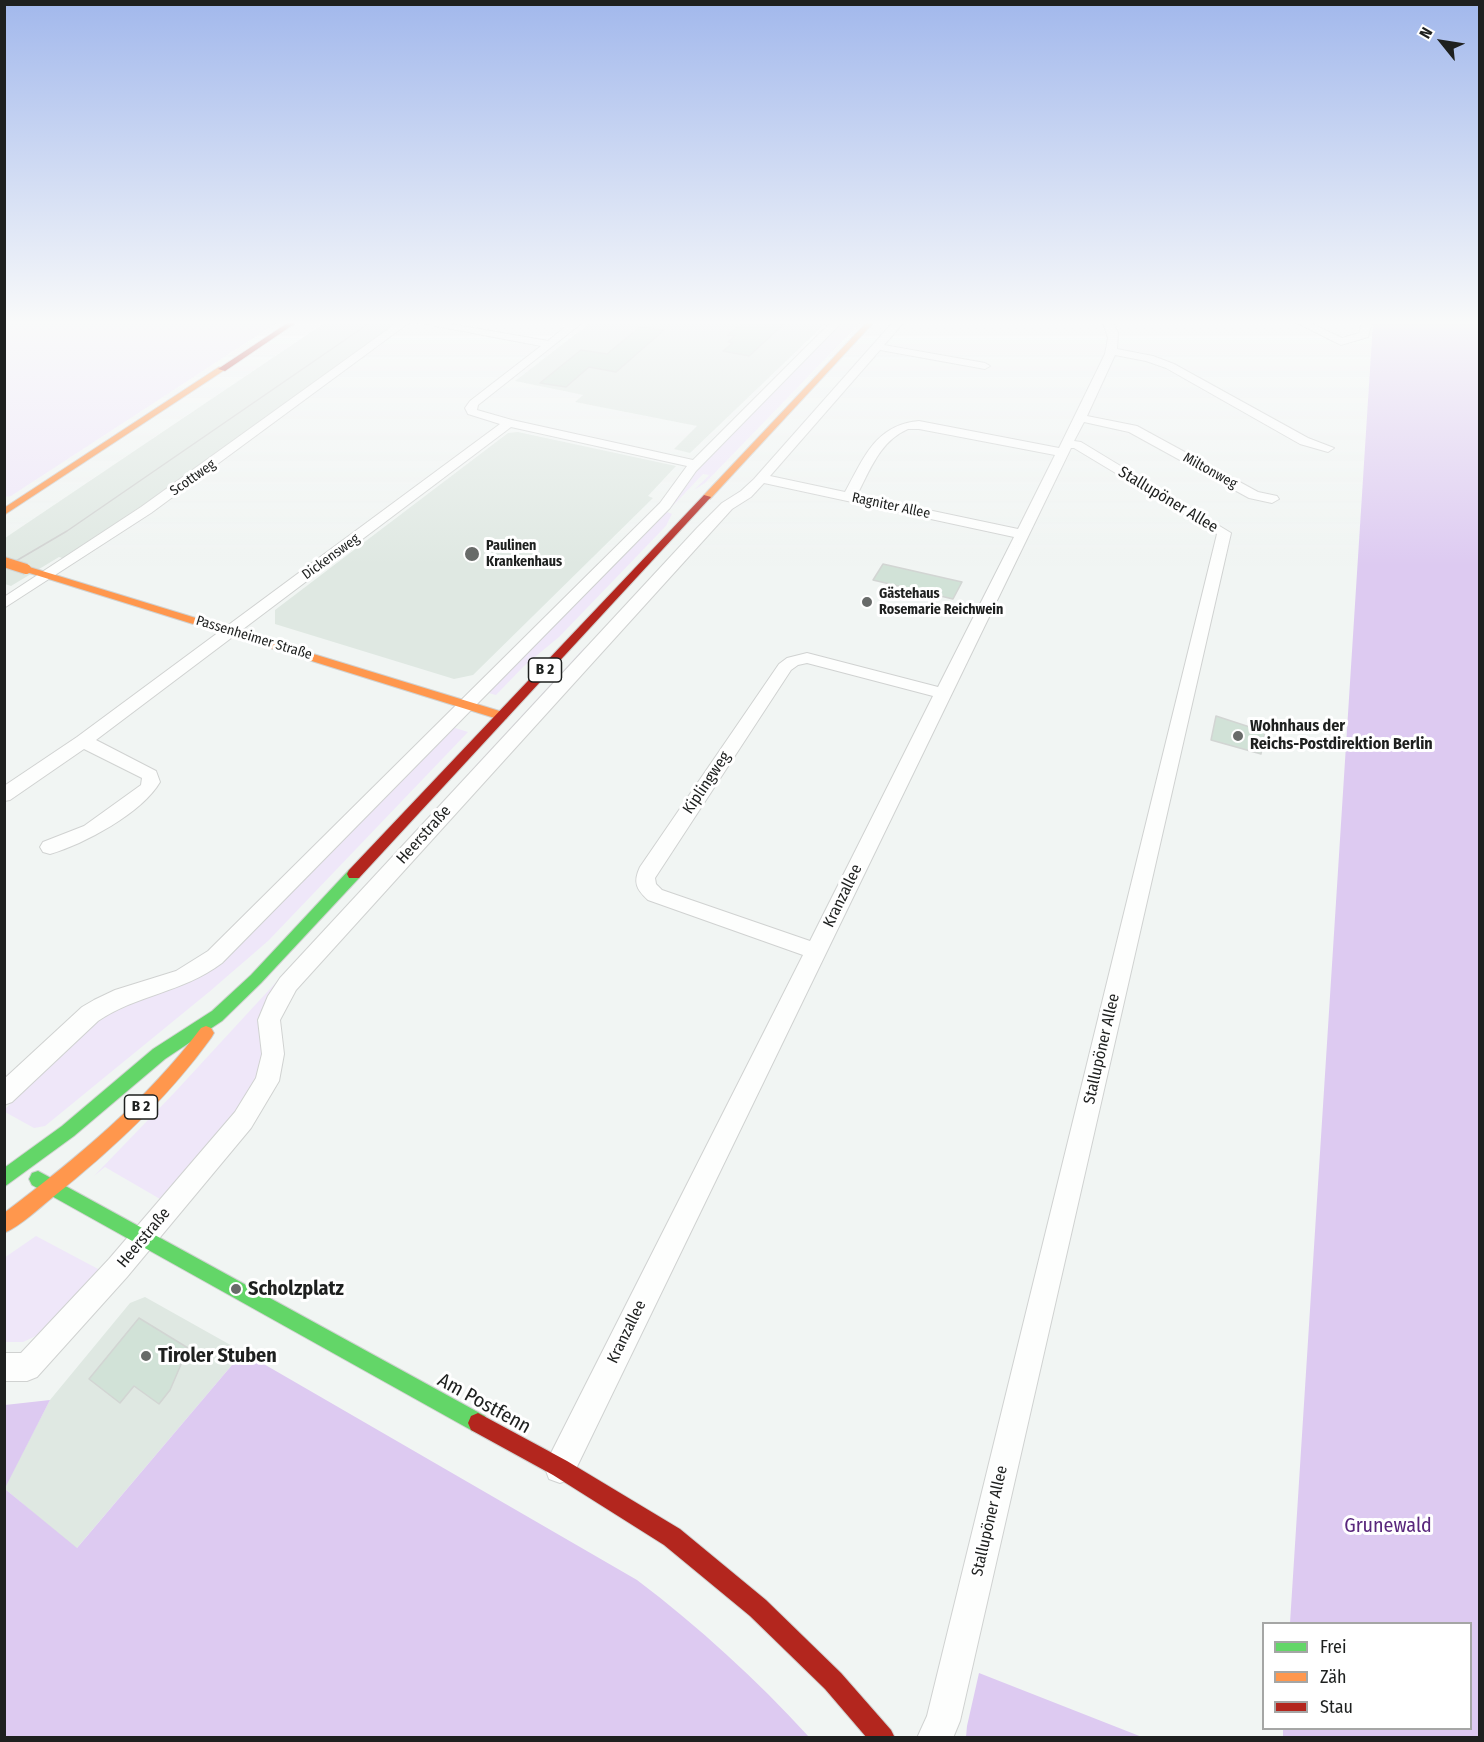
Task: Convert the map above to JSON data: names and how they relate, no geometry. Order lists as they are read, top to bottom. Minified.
{"streets":{"street":["Miltonweg","Scottweg","Stallupöner Allee","Ragniter Allee","Dickensweg","Passenheimer Straße","B 2","Kiplingweg","Heerstraße","Kranzallee","Am Postfenn"]},"crossings":[["Miltonweg","Kranzallee"],["Scottweg","Passenheimer Straße"],["Stallupöner Allee","Kranzallee"],["Ragniter Allee","Heerstraße"],["Ragniter Allee","Kranzallee"],["Dickensweg","Passenheimer Straße"],["Passenheimer Straße","Heerstraße"],["Kiplingweg","Kranzallee"],["Heerstraße","Am Postfenn"],["Kranzallee","Am Postfenn"]],"parks":["Grunewald"],"places":["Paulinen Krankenhaus","Gästehaus Rosemarie Reichwein","Wohnhaus der Reichs-Postdirektion Berlin","Scholzplatz","Tiroler Stuben"],"legend":["Frei","Zäh","Stau"],"north":"top left"}
